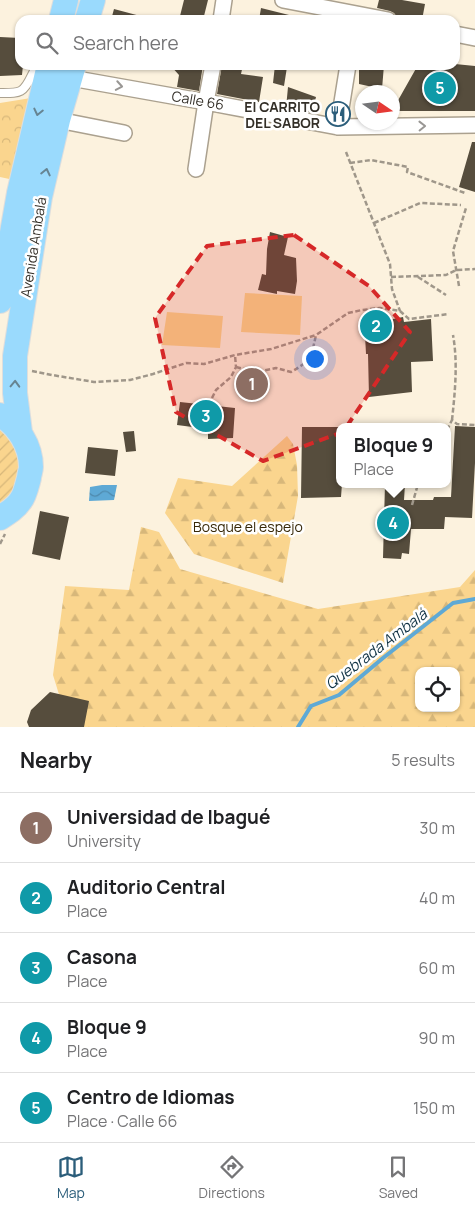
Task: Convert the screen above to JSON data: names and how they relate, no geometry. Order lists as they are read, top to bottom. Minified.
{"streets":{"main road":["Avenida Ambalá"],"street":["Calle 66"]},"crossings":[["Calle 66","Avenida Ambalá"]],"water":["Quebrada Ambalá"],"parks":["Bosque el espejo"],"places":{"restaurant":["El CARRITO DEL SABOR"]},"north":"right","page":{"search":"Search here","pins":["5","2","1","3","4"],"popup":["Bloque 9","Place"],"heading":["Nearby","5 results"],"list":[{"mark":"1","name":"Universidad de Ibagué","note":"University","value":"30 m"},{"mark":"2","name":"Auditorio Central","note":"Place","value":"40 m"},{"mark":"3","name":"Casona","note":"Place","value":"60 m"},{"mark":"4","name":"Bloque 9","note":"Place","value":"90 m"},{"mark":"5","name":"Centro de Idiomas","note":"Place · Calle 66","value":"150 m"}],"nav":["Map","Directions","Saved"]}}
